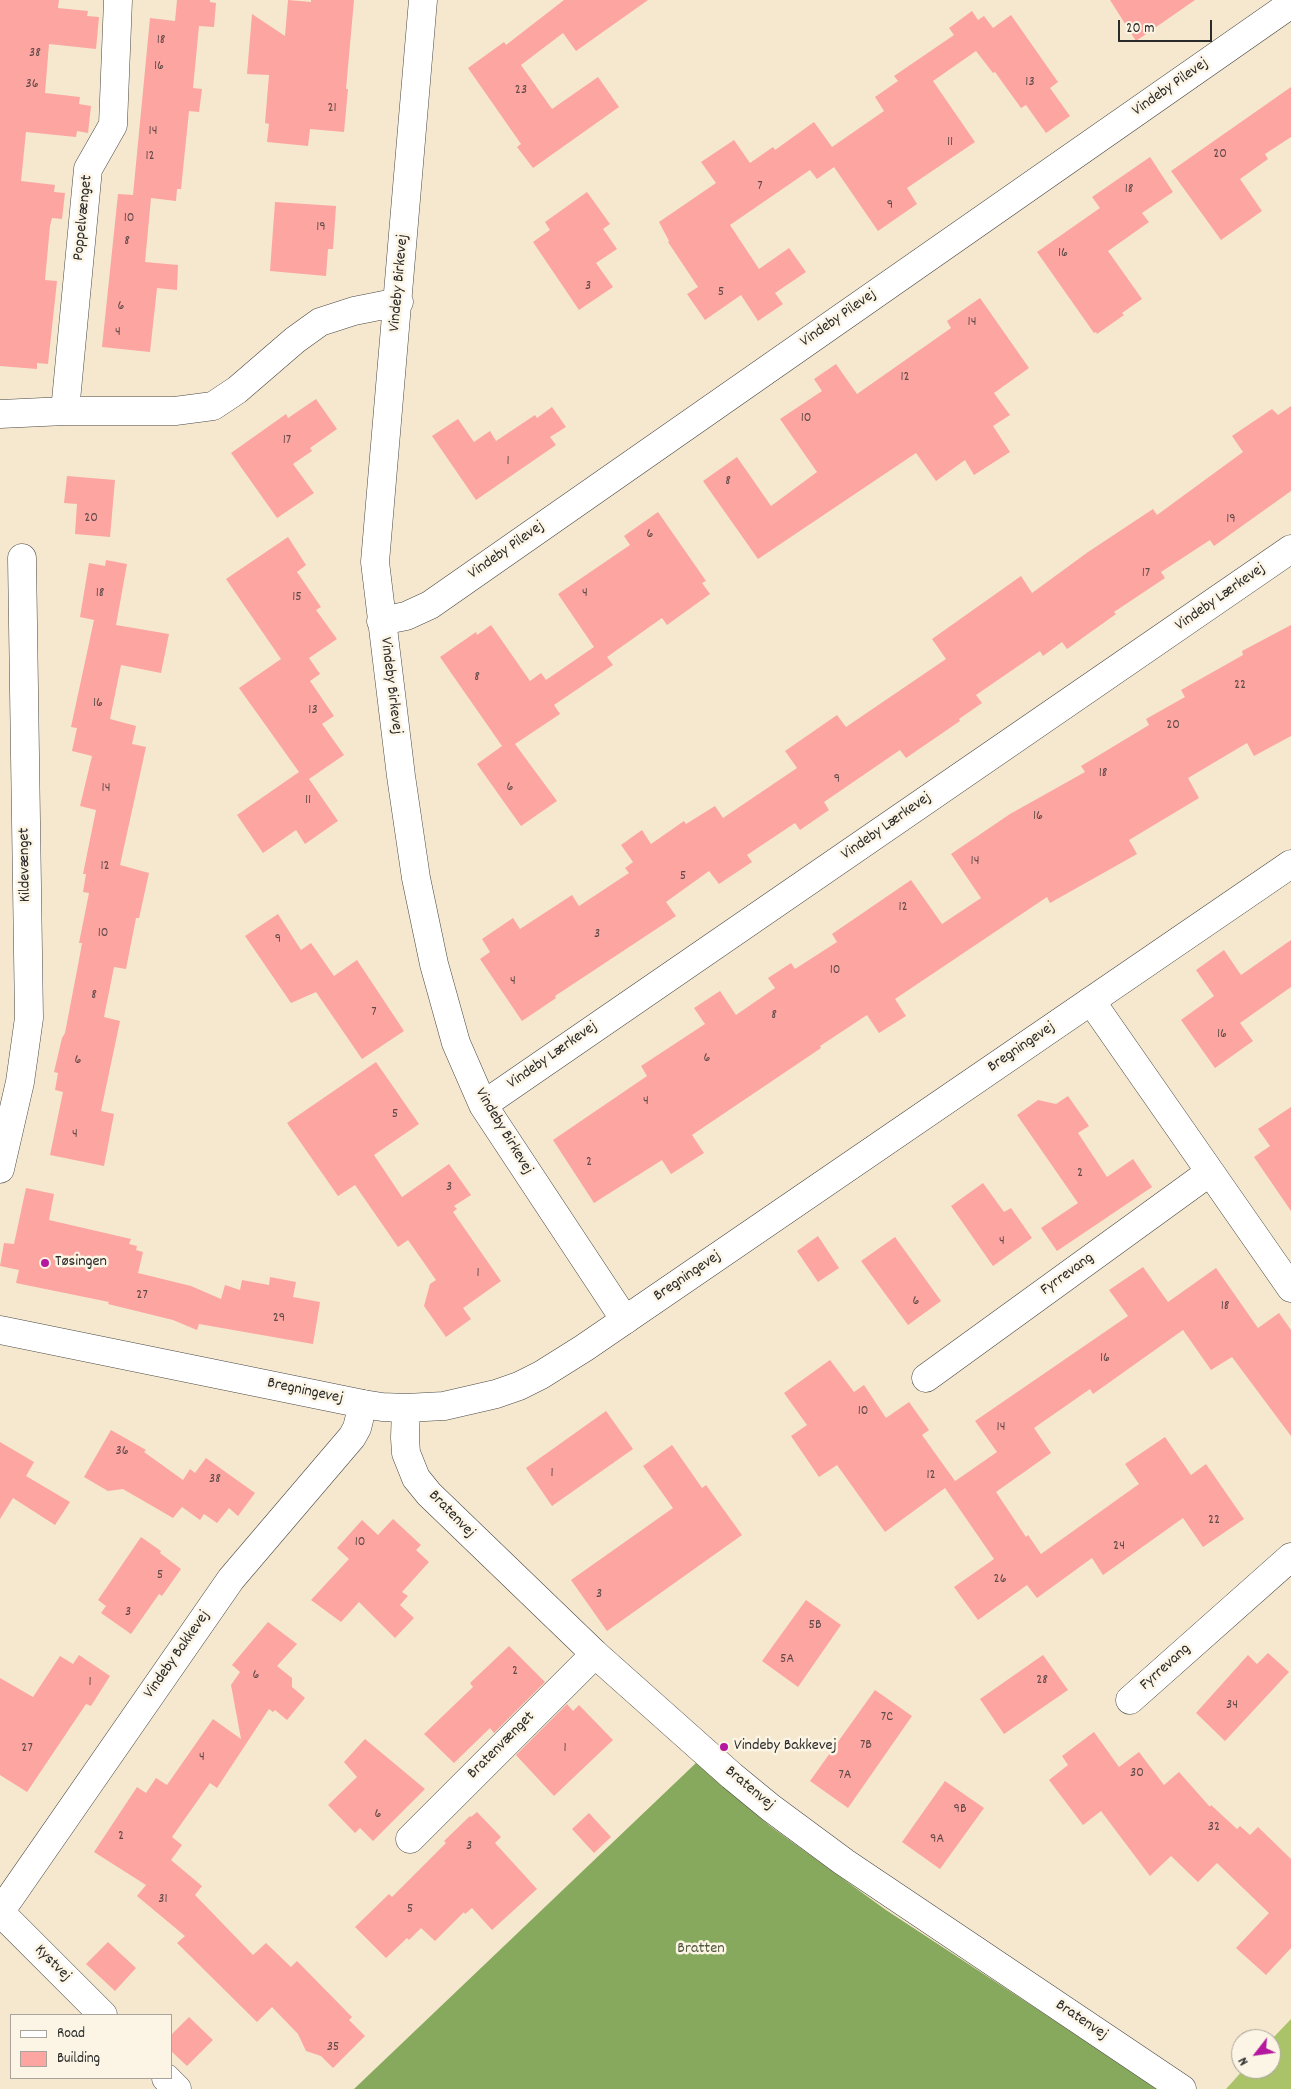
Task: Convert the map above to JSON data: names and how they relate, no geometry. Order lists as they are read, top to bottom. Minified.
{"streets":{"street":["Vindeby Pilevej","Poppelvænget","Vindeby Birkevej","Vindeby Lærkevej","Kildevænget","Bregningevej","Fyrrevang","Bratenvej","Vindeby Bakkevej","Bratenvænget","Kystvej"]},"crossings":[["Vindeby Pilevej","Vindeby Birkevej"],["Vindeby Birkevej","Vindeby Lærkevej"],["Vindeby Birkevej","Bregningevej"],["Bregningevej","Bratenvej"],["Bregningevej","Vindeby Bakkevej"],["Bratenvej","Bratenvænget"],["Vindeby Bakkevej","Kystvej"]],"parks":["Bratten"],"places":["Tøsingen","Vindeby Bakkevej"],"house_numbers":["18","38","16","13","36","23","21","14","11","20","12","7","18","9","10","19","8","16","3","5","6","14","4","12","10","17","1","8","20","19","6","17","18","4","15","8","22","16","13","20","18","9","6","14","11","16","14","12","5","12","10","3","9","10","4","8","7","8","16","6","6","4","5","4","2","2","3","4","1","27","6","18","29","16","10","14","36","1","12","38","22","10","24","5","26","3","3","5B","5A","2","6","28","1","34","7C","7B","27","1","4","30","7A","9B","6","32","2","9A","3","31","5","35"],"legend":["Road","Building"],"scale_bar":"20 m","north":"bottom left"}
